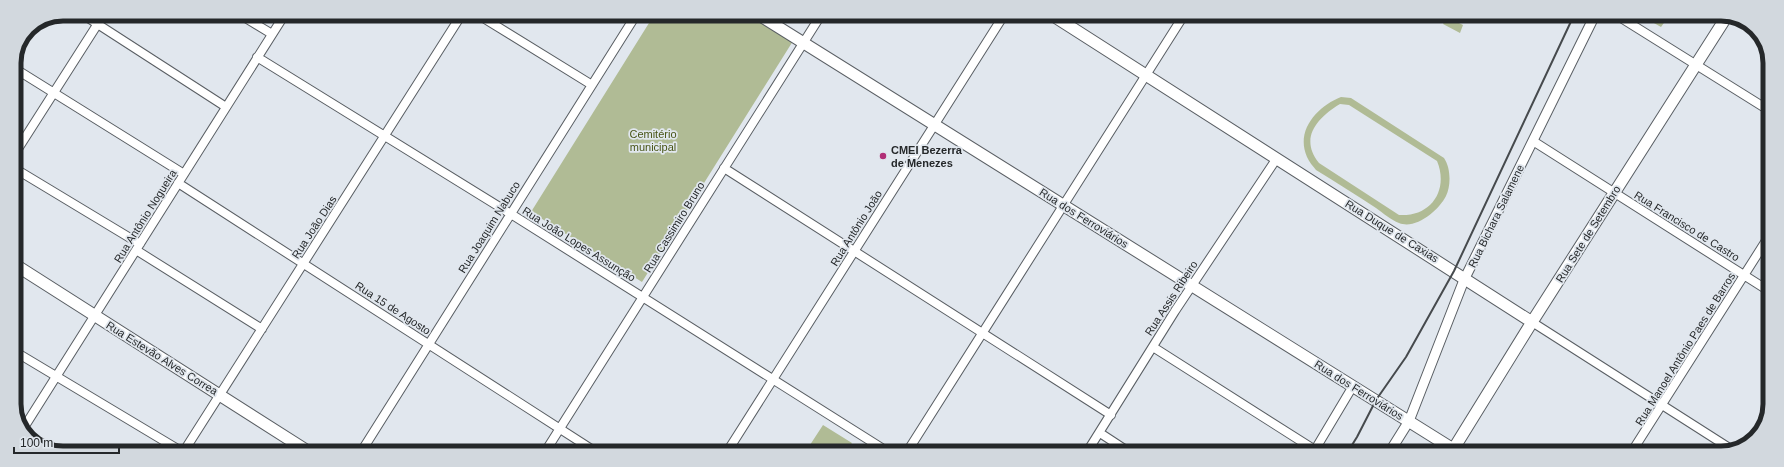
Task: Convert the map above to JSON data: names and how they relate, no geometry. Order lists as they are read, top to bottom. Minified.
{"streets":{"main road":["Rua dos Ferroviários","Rua Duque de Caxias","Rua Sete de Setembro","Rua Estevão Alves Correa"],"street":["Rua Antônio Nogueira","Rua Bichara Salamene","Rua Francisco de Castro","Rua João Dias","Rua Joaquim Nabuco","Rua Cassimiro Bruno","Rua Antônio João","Rua João Lopes Assunção","Rua Assis Ribeiro","Rua 15 de Agosto","Rua Manoel Antônio Paes de Barros"]},"crossings":[["Rua Antônio Nogueira","Rua João Lopes Assunção"],["Rua Antônio Nogueira","Rua 15 de Agosto"],["Rua Antônio Nogueira","Rua Estevão Alves Correa"],["Rua Bichara Salamene","Rua dos Ferroviários"],["Rua Bichara Salamene","Rua Francisco de Castro"],["Rua Bichara Salamene","Rua Duque de Caxias"],["Rua dos Ferroviários","Rua Cassimiro Bruno"],["Rua dos Ferroviários","Rua Antônio João"],["Rua dos Ferroviários","Rua Assis Ribeiro"],["Rua Francisco de Castro","Rua Sete de Setembro"],["Rua Francisco de Castro","Rua Manoel Antônio Paes de Barros"],["Rua João Dias","Rua João Lopes Assunção"],["Rua João Dias","Rua 15 de Agosto"],["Rua João Dias","Rua Estevão Alves Correa"],["Rua Joaquim Nabuco","Rua João Lopes Assunção"],["Rua Joaquim Nabuco","Rua 15 de Agosto"],["Rua Cassimiro Bruno","Rua João Lopes Assunção"],["Rua Cassimiro Bruno","Rua 15 de Agosto"],["Rua Antônio João","Rua João Lopes Assunção"],["Rua Duque de Caxias","Rua Sete de Setembro"],["Rua Duque de Caxias","Rua Assis Ribeiro"],["Rua Duque de Caxias","Rua Manoel Antônio Paes de Barros"]],"parks":["Cemitério municipal"],"places":["CMEI Bezerra de Menezes"],"scale_bar":"100 m"}
